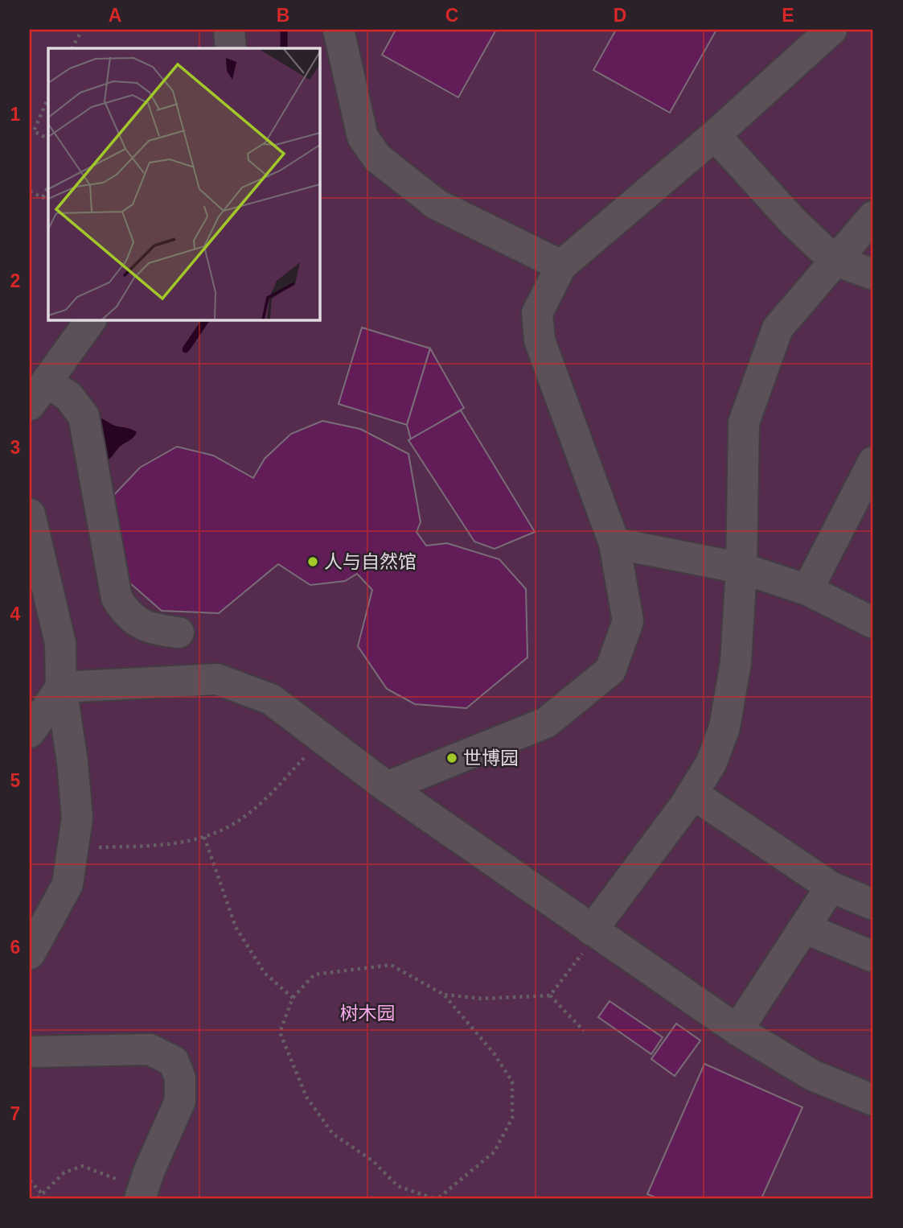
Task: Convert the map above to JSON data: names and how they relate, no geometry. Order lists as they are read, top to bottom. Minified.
{"parks":["树木园"],"places":["人与自然馆","世博园"],"grid":{"columns":["A","B","C","D","E"],"rows":["1","2","3","4","5","6","7"]}}
